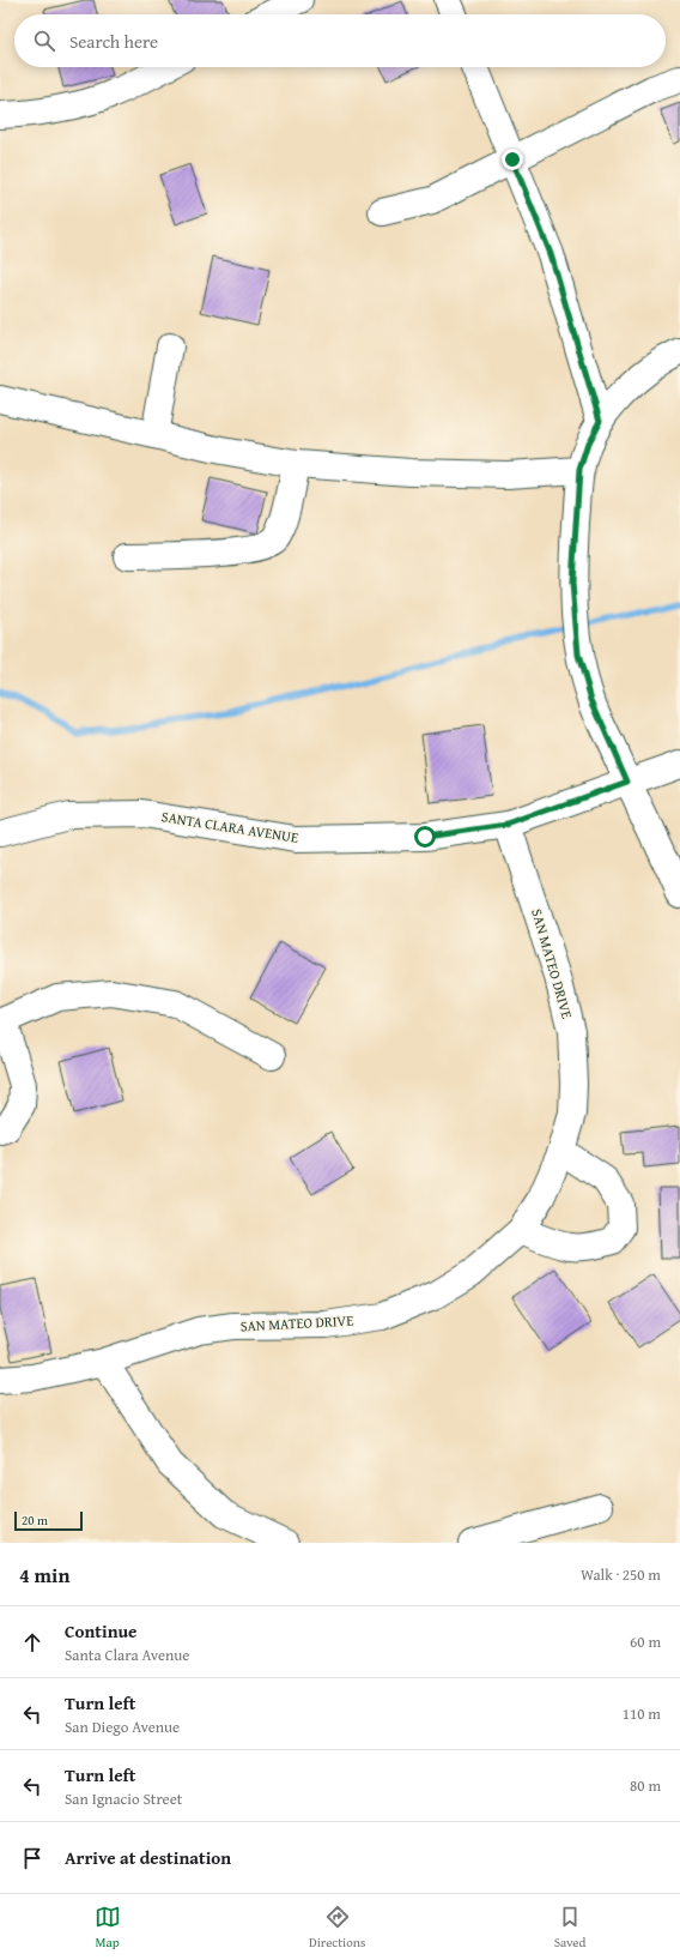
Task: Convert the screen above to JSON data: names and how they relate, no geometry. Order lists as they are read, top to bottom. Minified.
{"streets":{"street":["SANTA CLARA AVENUE","SAN MATEO DRIVE"]},"crossings":[["SANTA CLARA AVENUE","SAN MATEO DRIVE"]],"scale_bar":"20 m","page":{"search":"Search here","scale":"20 m","heading":["4 min","Walk · 250 m"],"list":[["Continue","Santa Clara Avenue","60 m"],["Turn left","San Diego Avenue","110 m"],["Turn left","San Ignacio Street","80 m"],"Arrive at destination"],"nav":["Map","Directions","Saved"]}}
